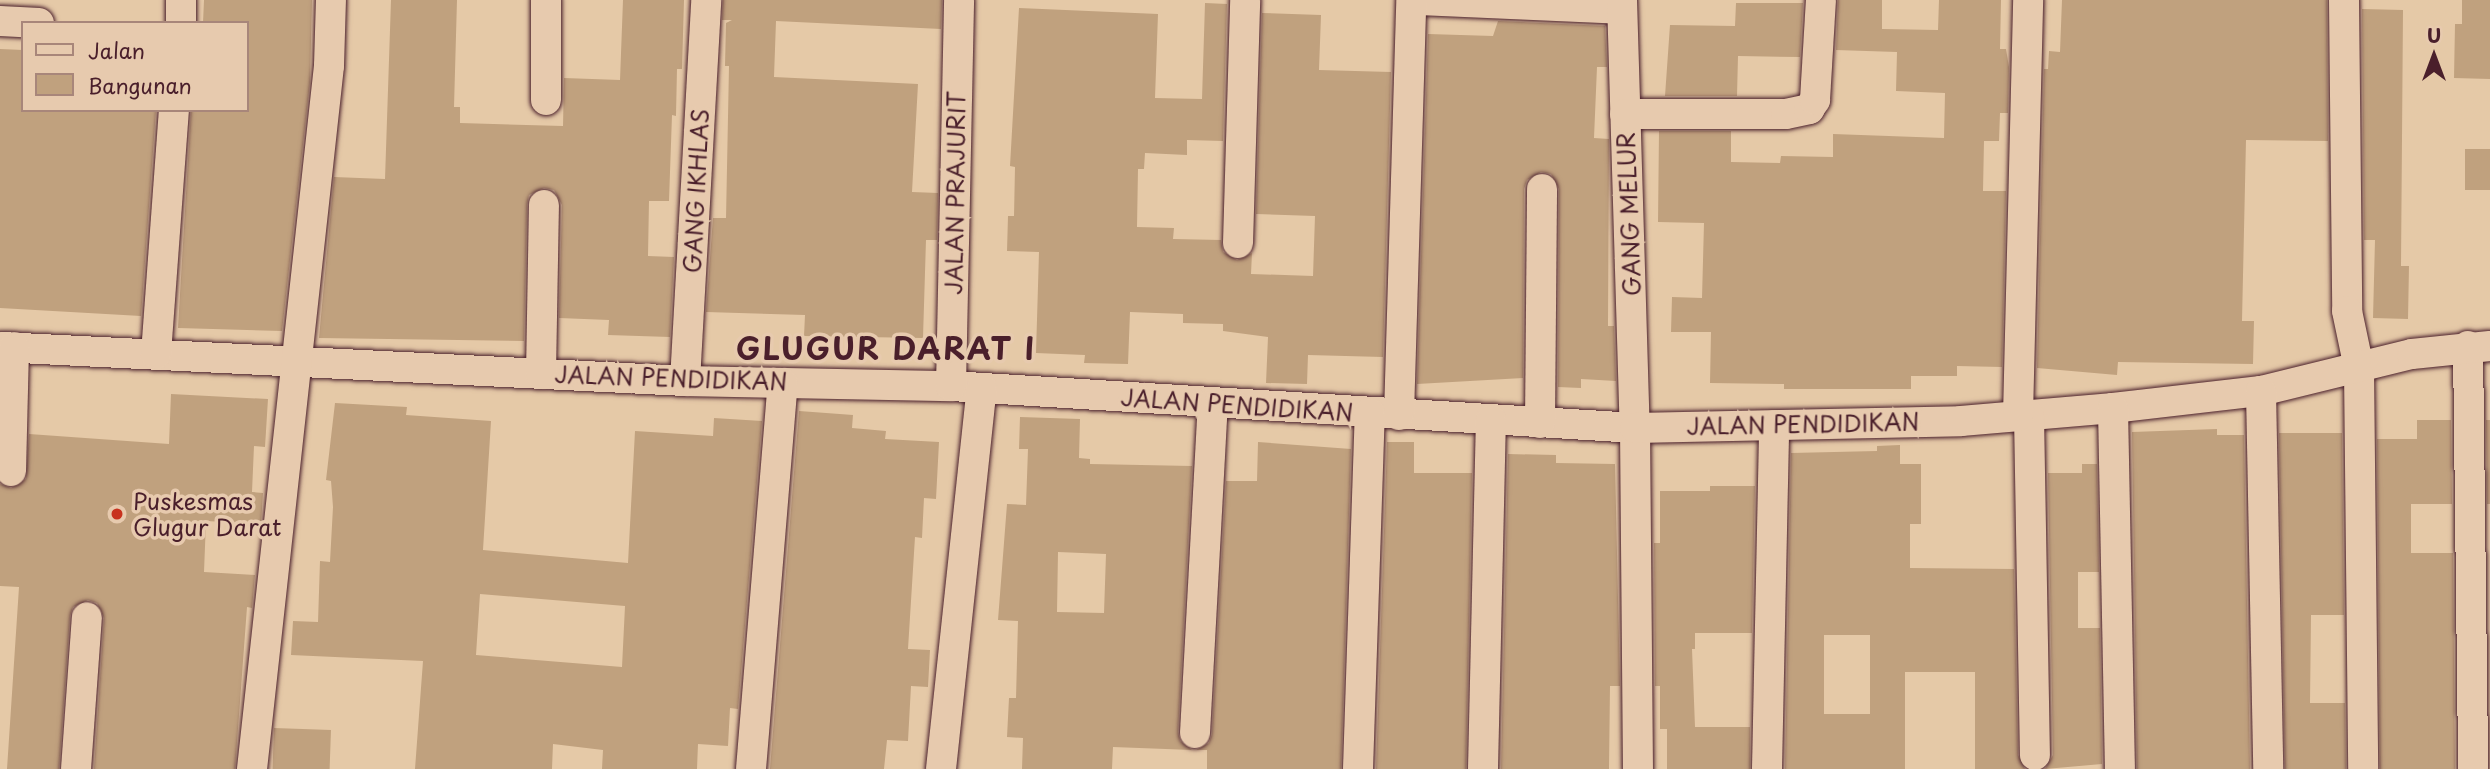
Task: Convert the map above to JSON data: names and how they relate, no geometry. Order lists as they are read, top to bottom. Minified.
{"streets":{"street":["GANG IKHLAS","JALAN PRAJURIT","GANG MELUR","JALAN PENDIDIKAN"]},"crossings":[["GANG IKHLAS","JALAN PENDIDIKAN"],["JALAN PRAJURIT","JALAN PENDIDIKAN"],["GANG MELUR","JALAN PENDIDIKAN"]],"districts":["GLUGUR DARAT I"],"places":["Puskesmas Glugur Darat"],"legend":["Jalan","Bangunan"],"north":"top"}
